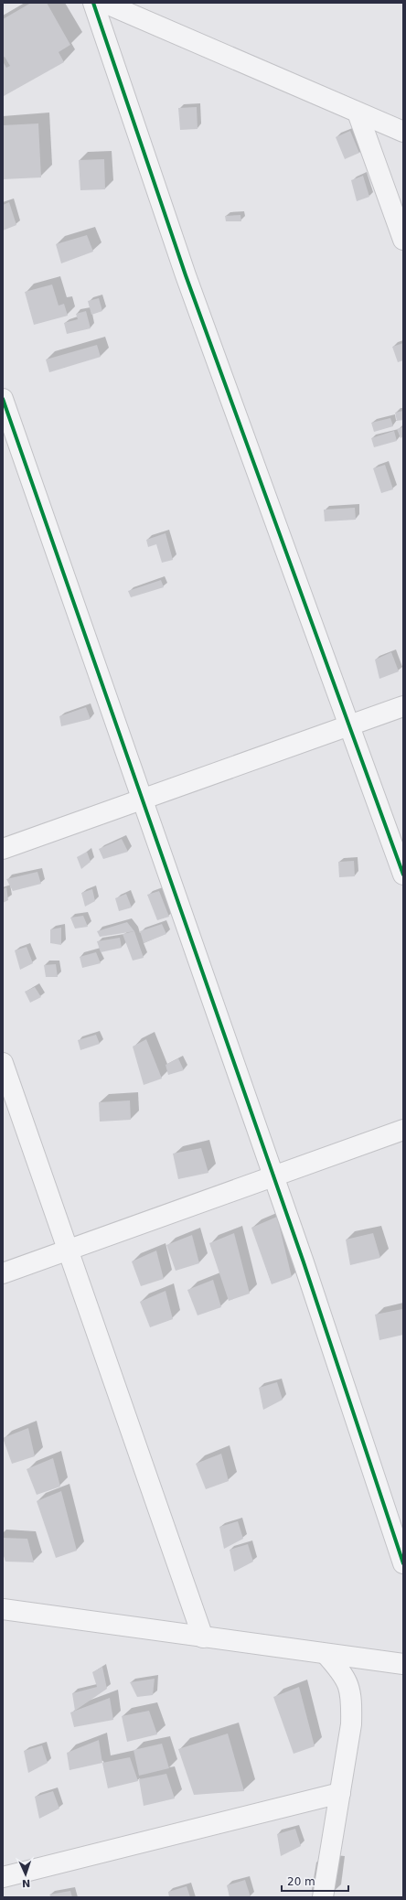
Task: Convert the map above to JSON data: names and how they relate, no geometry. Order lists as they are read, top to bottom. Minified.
{"scale_bar":"20 m","north":"bottom"}
